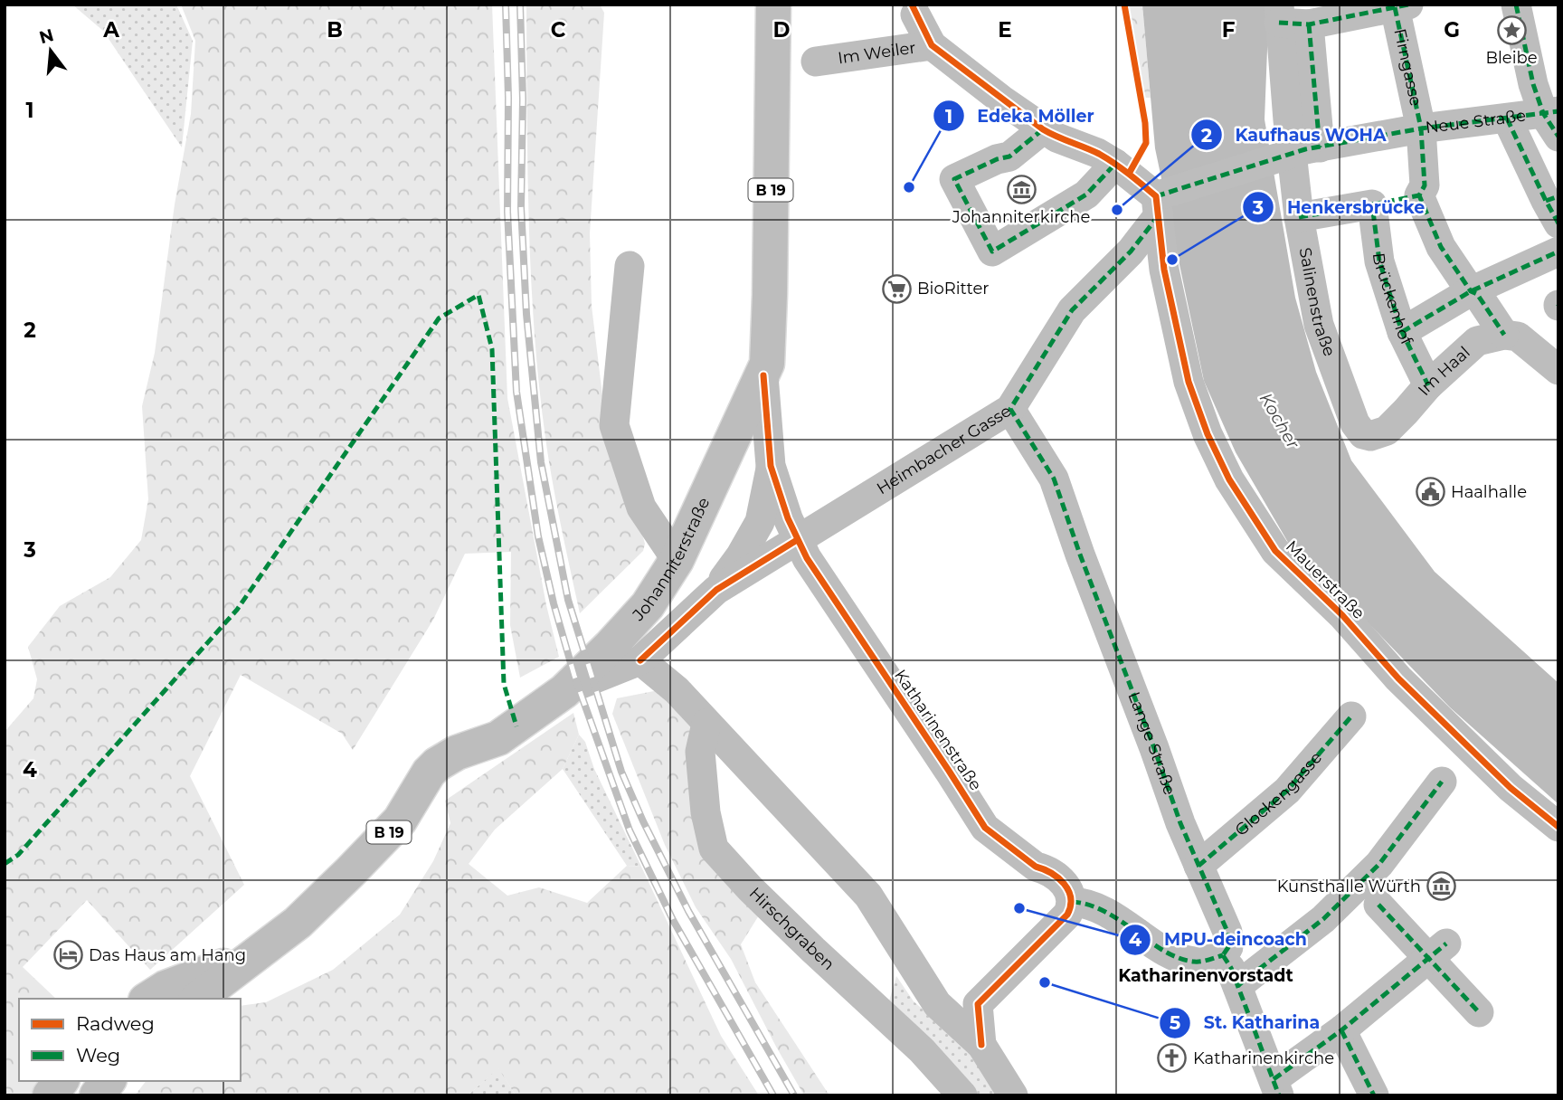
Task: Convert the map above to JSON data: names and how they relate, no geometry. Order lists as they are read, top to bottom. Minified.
{"streets":{"main road":["B 19","Johanniterstraße"],"street":["Im Weiler","Firngasse","Neue Straße","Brückenhof","Salinenstraße","Im Haal","Heimbacher Gasse","Mauerstraße","Katharinenstraße","Lange Straße","Glockengasse","Hirschgraben"]},"crossings":[["Im Weiler","Neue Straße"],["Im Weiler","Heimbacher Gasse"],["Im Weiler","Mauerstraße"],["Firngasse","Neue Straße"],["Neue Straße","Heimbacher Gasse"],["Neue Straße","Mauerstraße"],["B 19","Johanniterstraße"],["Brückenhof","Im Haal"],["Salinenstraße","Im Haal"],["Heimbacher Gasse","Johanniterstraße"],["Heimbacher Gasse","Mauerstraße"],["Heimbacher Gasse","Katharinenstraße"],["Heimbacher Gasse","Lange Straße"],["Johanniterstraße","Katharinenstraße"],["Lange Straße","Glockengasse"]],"districts":["Katharinenvorstadt"],"water":["Kocher"],"places":{"place":["Bleibe"],"other":["Edeka Möller","Kaufhaus WOHA","Henkersbrücke","MPU-deincoach","St. Katharina"],"museum":["Johanniterkirche","Kunsthalle Würth"],"supermarket":["BioRitter"],"public building":["Haalhalle"],"hotel":["Das Haus am Hang"],"church":["Katharinenkirche"]},"legend":["Radweg","Weg"],"north":"top","grid":{"columns":["A","B","C","D","E","F","G"],"rows":["1","2","3","4"]}}
